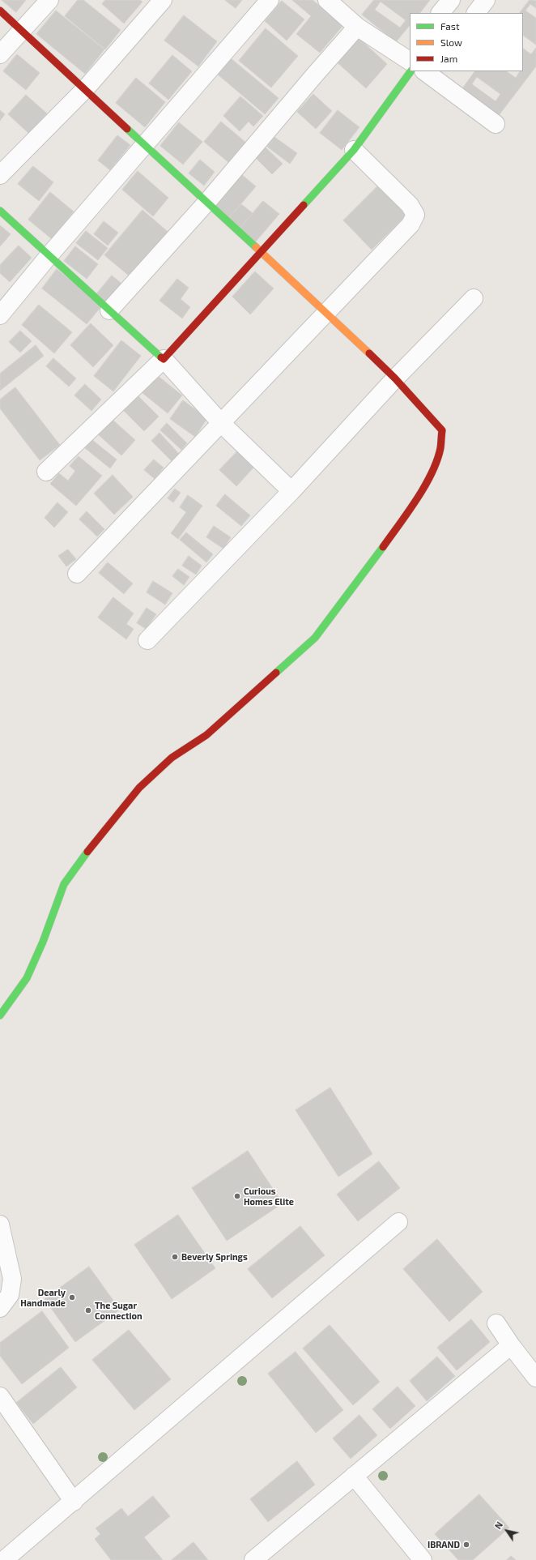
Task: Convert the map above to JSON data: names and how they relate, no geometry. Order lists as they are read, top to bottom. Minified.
{"places":["Curious Homes Elite","Beverly Springs","Dearly Handmade","The Sugar Connection","IBRAND"],"legend":["Fast","Slow","Jam"],"north":"top left"}
